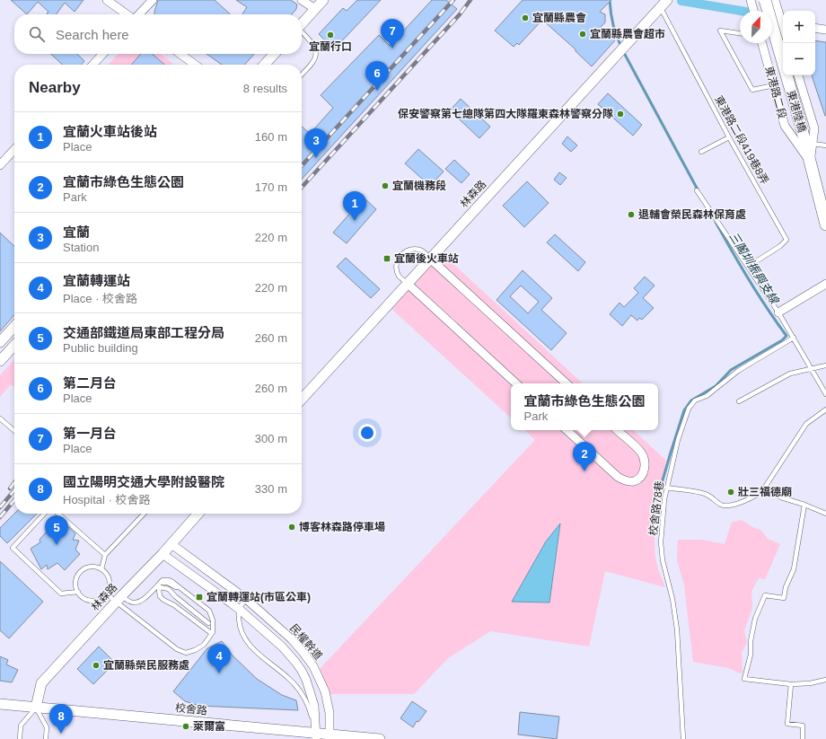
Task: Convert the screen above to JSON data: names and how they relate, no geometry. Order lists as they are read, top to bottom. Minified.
{"streets":{"main road":["東港路二段","東港陸橋"],"street":["林森路","民權幹道","校舍路"],"lane":["東港路二段419巷8弄","校舍路78巷"]},"crossings":[["東港路二段","東港陸橋"],["東港路二段419巷8弄","林森路"],["林森路","民權幹道"],["林森路","校舍路"],["民權幹道","校舍路"]],"water":["三鬮圳振興支線"],"places":{"other":["宜蘭縣農會","宜蘭縣農會超市","宜蘭行口","保安警察第七總隊第四大隊羅東森林警察分隊","宜蘭機務段","退輔會榮民森林保育處","壯三福德廟","博客林森路停車場","宜蘭縣榮民服務處","萊爾富"],"transit":["宜蘭後火車站","宜蘭轉運站(市區公車)"]},"north":"top right","page":{"map_buttons":["+","−"],"search":"Search here","pins":["7","6","3","1","2","5","4","8"],"heading":["Nearby","8 results"],"list":[{"mark":"1","name":"宜蘭火車站後站","note":"Place","value":"160 m"},{"mark":"2","name":"宜蘭市綠色生態公園","note":"Park","value":"170 m"},{"mark":"3","name":"宜蘭","note":"Station","value":"220 m"},{"mark":"4","name":"宜蘭轉運站","note":"Place · 校舍路","value":"220 m"},{"mark":"5","name":"交通部鐵道局東部工程分局","note":"Public building","value":"260 m"},{"mark":"6","name":"第二月台","note":"Place","value":"260 m"},{"mark":"7","name":"第一月台","note":"Place","value":"300 m"},{"mark":"8","name":"國立陽明交通大學附設醫院","note":"Hospital · 校舍路","value":"330 m"}],"popup":["宜蘭市綠色生態公園","Park"]}}
